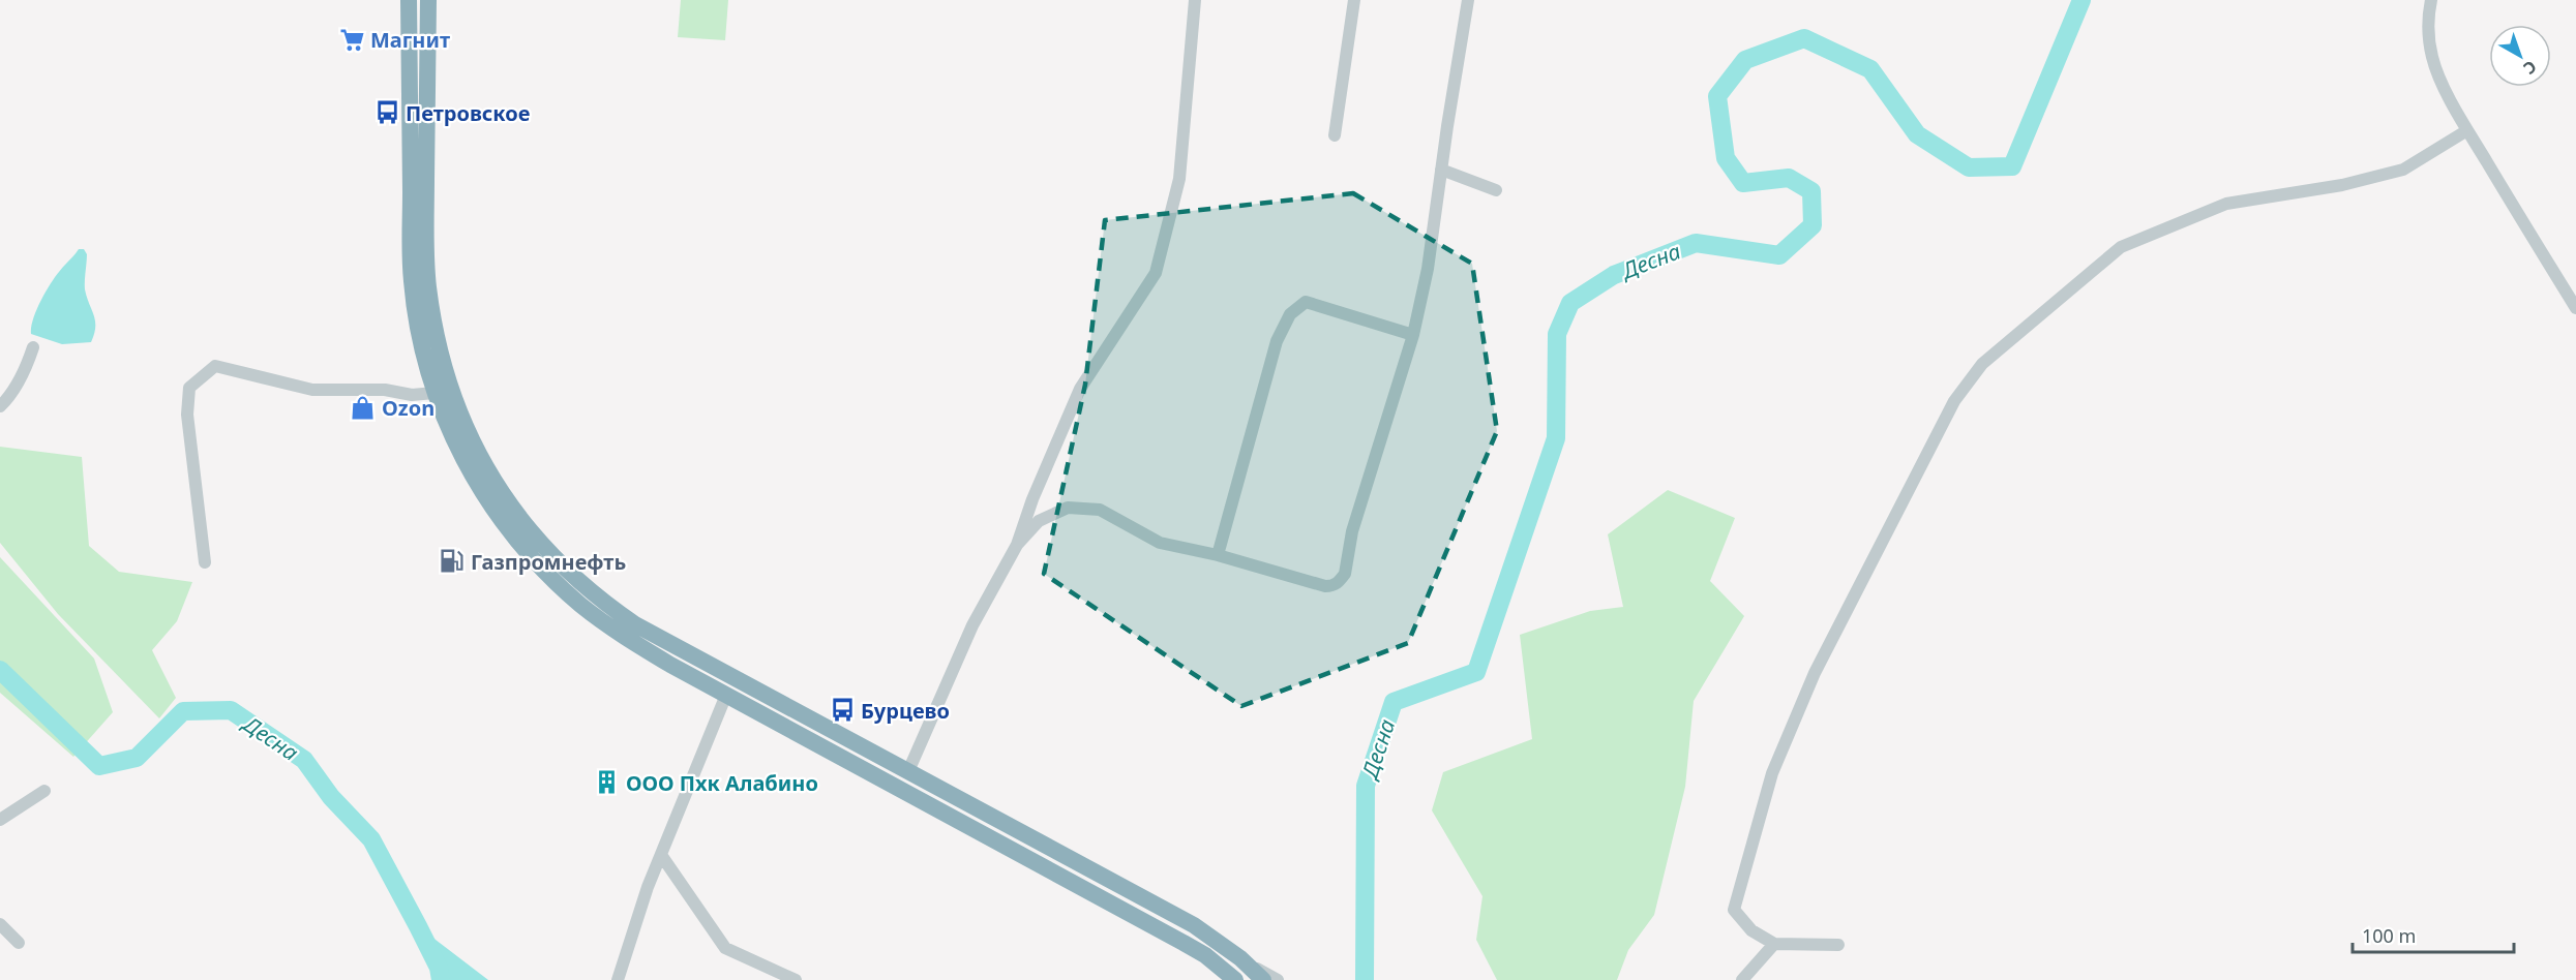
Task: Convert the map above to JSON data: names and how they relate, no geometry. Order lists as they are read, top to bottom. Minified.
{"water":["Десна"],"places":{"supermarket":["Магнит"],"bus stop":["Петровское","Бурцево"],"shop":["Ozon"],"fuel station":["Газпромнефть"],"building":["ООО Пхк Алабино"]},"scale_bar":"100 m","north":"bottom right"}
